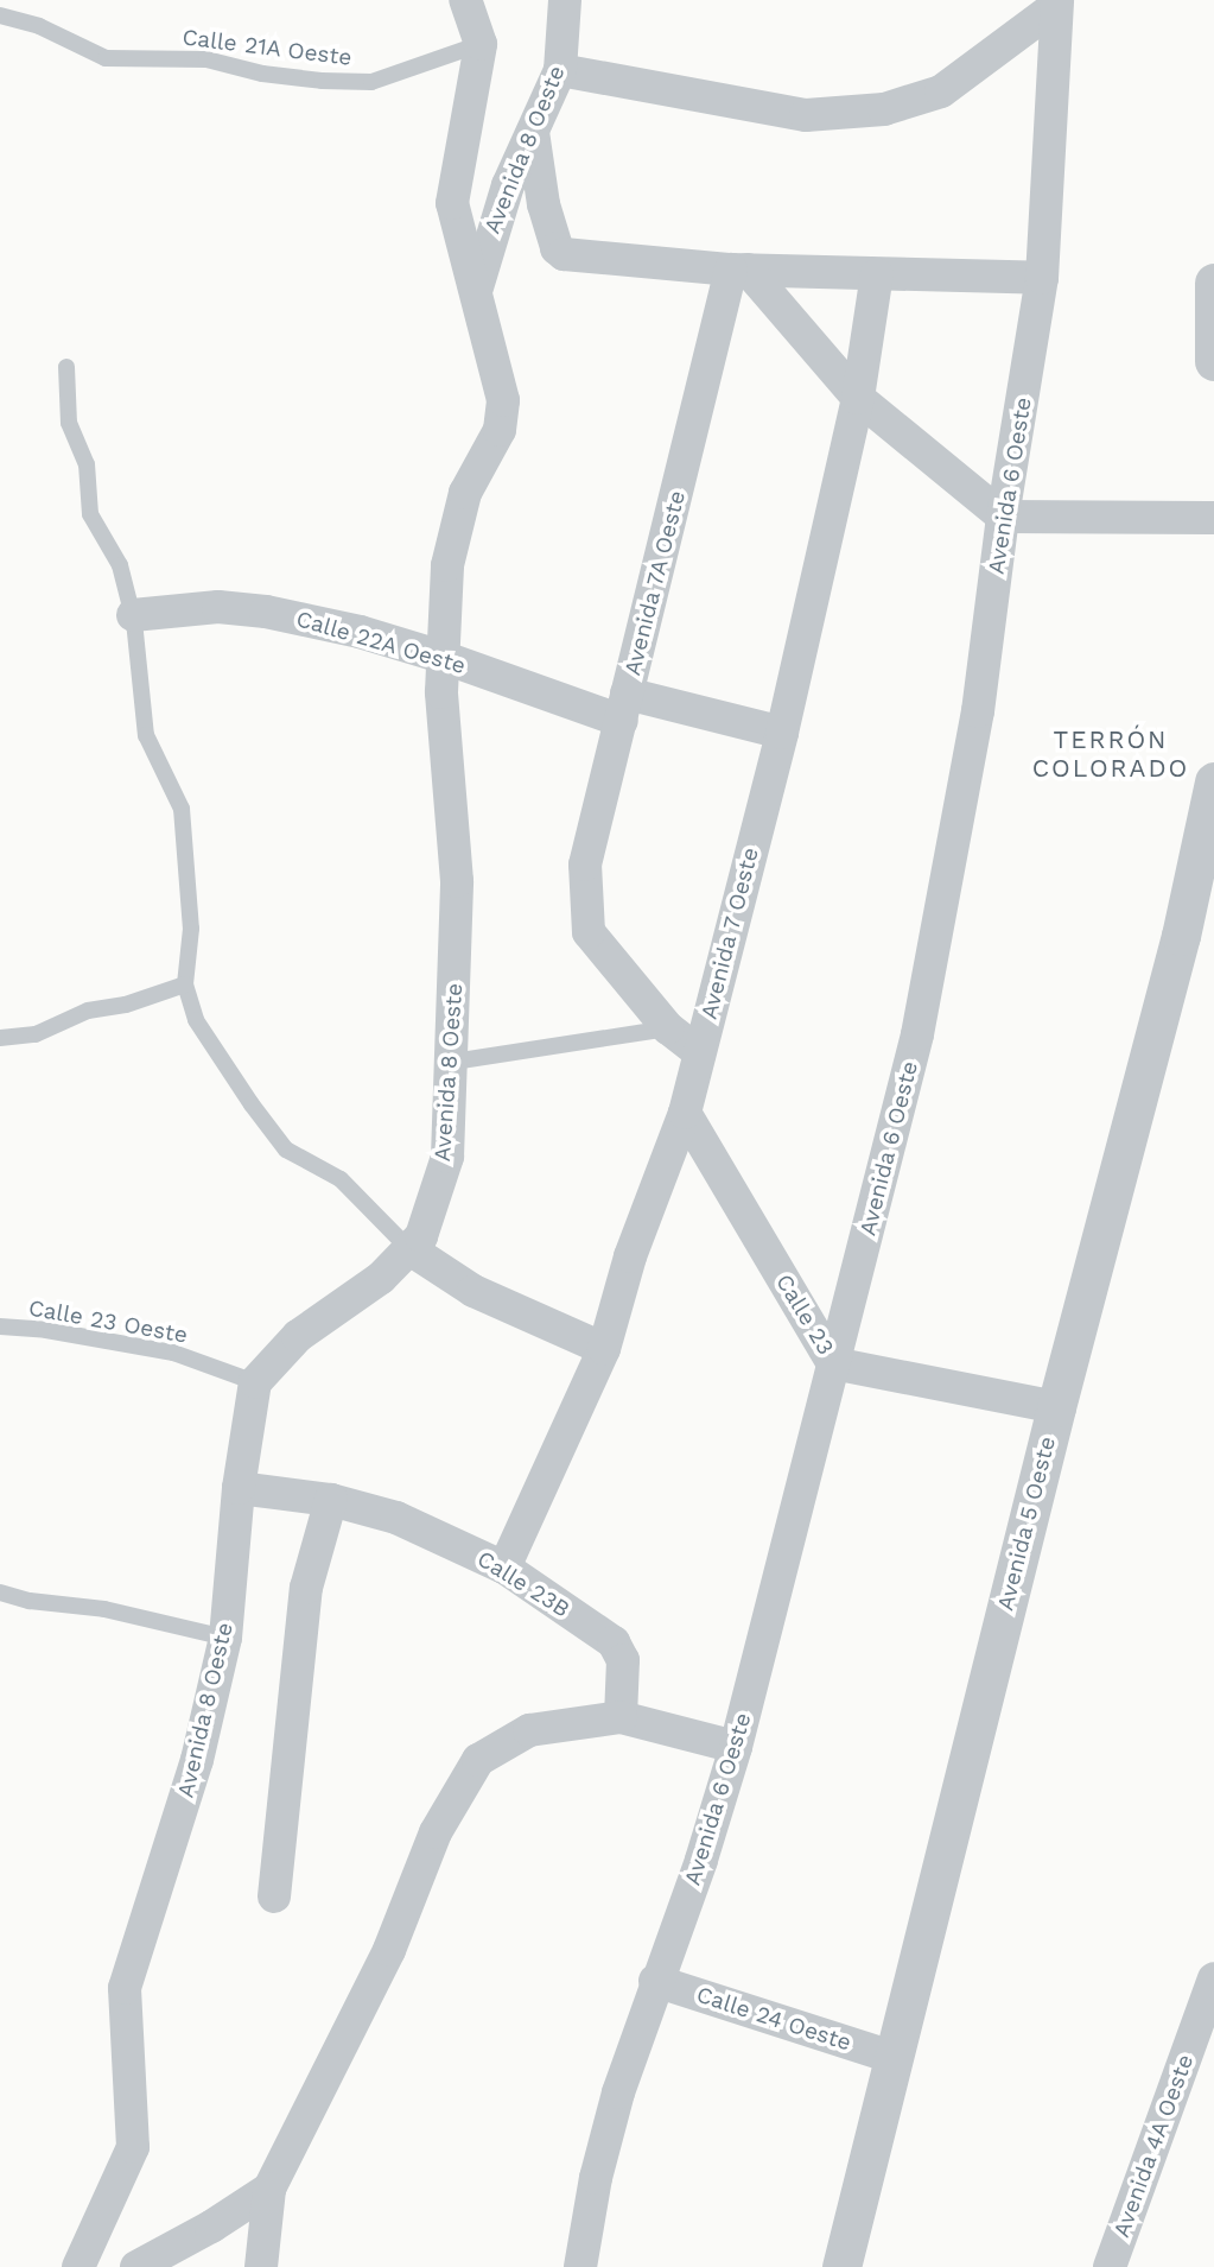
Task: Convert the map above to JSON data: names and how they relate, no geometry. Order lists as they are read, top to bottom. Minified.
{"streets":{"street":["Avenida 8 Oeste","Avenida 6 Oeste","Avenida 7A Oeste","Calle 22A Oeste","Avenida 7 Oeste","Calle 23","Avenida 5 Oeste","Calle 23B","Calle 24 Oeste","Avenida 4A Oeste"],"lane":["Calle 21A Oeste","Calle 23 Oeste"]},"crossings":[["Avenida 8 Oeste","Calle 22A Oeste"],["Avenida 8 Oeste","Calle 23 Oeste"],["Avenida 8 Oeste","Calle 23B"],["Avenida 6 Oeste","Calle 23"],["Avenida 6 Oeste","Calle 24 Oeste"],["Avenida 7A Oeste","Calle 22A Oeste"],["Avenida 7A Oeste","Avenida 7 Oeste"],["Calle 22A Oeste","Avenida 7 Oeste"],["Avenida 7 Oeste","Calle 23"],["Avenida 7 Oeste","Calle 23B"],["Calle 23","Avenida 5 Oeste"],["Avenida 5 Oeste","Calle 24 Oeste"]],"districts":["TERRÓN COLORADO"]}
